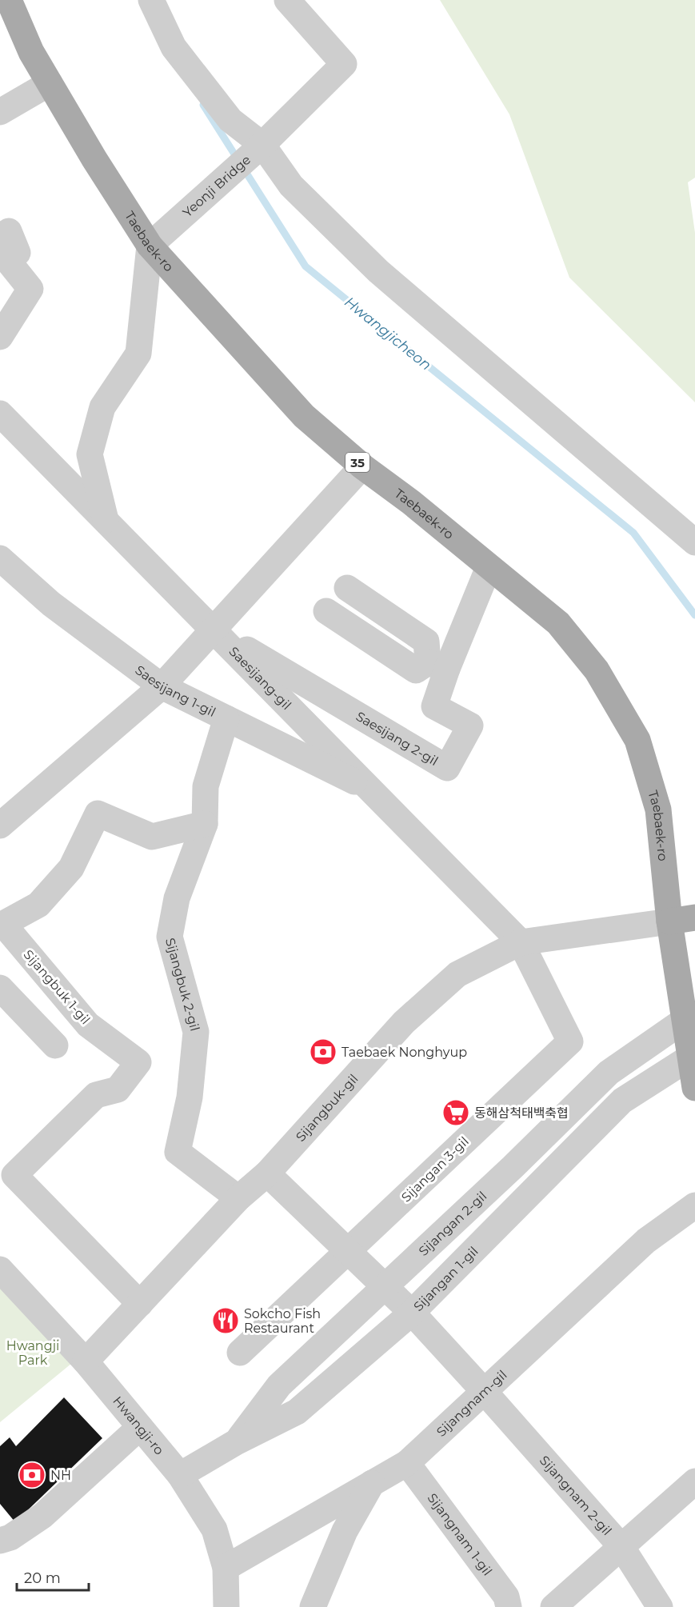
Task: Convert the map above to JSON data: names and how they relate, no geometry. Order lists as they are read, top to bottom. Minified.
{"streets":{"main road":["Taebaek-ro","35"],"street":["Yeonji Bridge","Saesijang-gil","Saesijang 1-gil","Saesijang 2-gil","Sijangbuk 2-gil","Sijangbuk 1-gil","Sijangbuk-gil","Sijangan 3-gil","Sijangan 2-gil","Sijangan 1-gil","Sijangnam-gil","Hwangji-ro","Sijangnam 2-gil","Sijangnam 1-gil"]},"crossings":[["Yeonji Bridge","Taebaek-ro"],["Taebaek-ro","Saesijang 2-gil"],["Taebaek-ro","Sijangbuk-gil"],["Taebaek-ro","Sijangan 2-gil"],["Taebaek-ro","Sijangan 1-gil"],["Saesijang-gil","Saesijang 1-gil"],["Saesijang-gil","Saesijang 2-gil"],["Saesijang-gil","Sijangbuk-gil"],["Saesijang-gil","Sijangan 3-gil"],["Saesijang 1-gil","Sijangbuk 2-gil"],["Sijangbuk 2-gil","Sijangbuk 1-gil"],["Sijangbuk 2-gil","Sijangbuk-gil"],["Sijangbuk 1-gil","Sijangbuk-gil"],["Sijangbuk-gil","Sijangan 3-gil"],["Sijangbuk-gil","Hwangji-ro"],["Sijangbuk-gil","Sijangnam 2-gil"],["Sijangan 3-gil","Sijangnam 2-gil"],["Sijangan 2-gil","Sijangan 1-gil"],["Sijangan 2-gil","Sijangnam 2-gil"],["Sijangan 1-gil","Hwangji-ro"],["Sijangan 1-gil","Sijangnam 2-gil"],["Sijangnam-gil","Hwangji-ro"],["Sijangnam-gil","Sijangnam 2-gil"],["Sijangnam-gil","Sijangnam 1-gil"]],"water":["Hwangjicheon"],"parks":["Hwangji Park"],"places":{"bank":["Taebaek Nonghyup","NH"],"supermarket":["동해삼척태백축협"],"restaurant":["Sokcho Fish Restaurant"]},"scale_bar":"20 m"}
